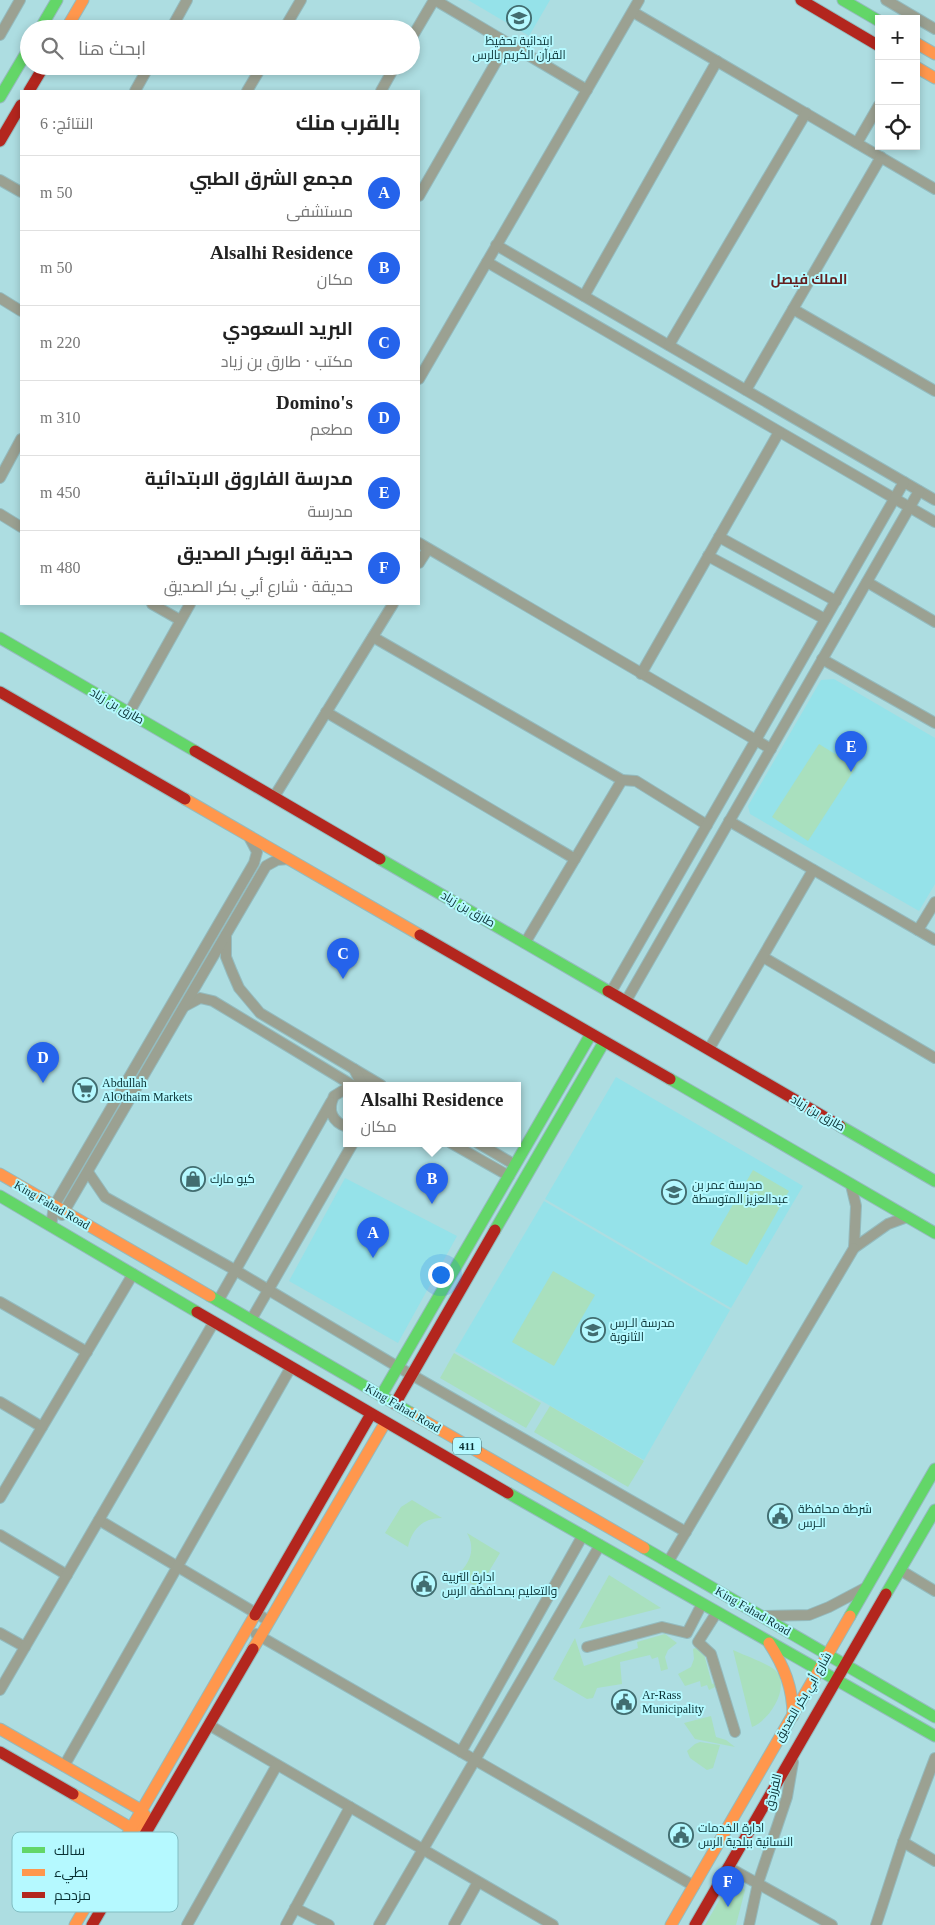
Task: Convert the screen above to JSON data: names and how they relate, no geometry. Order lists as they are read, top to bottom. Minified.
{"streets":{"street":["طارق بن زياد","King Fahad Road","411","شارع أبي بكر الصديق","الفرزدق"]},"crossings":[["King Fahad Road","شارع أبي بكر الصديق"],["شارع أبي بكر الصديق","الفرزدق"]],"districts":["الملك فيصل"],"places":{"school or university":["ابتدائية تحفيظ القرآن الكريم بالرس","مدرسة عمر بن عبدالعزيز المتوسطة","مدرسة الـرس الثانوية"],"supermarket":["Abdullah AlOthaim Markets"],"shop":["كيو مارك"],"public building":["شرطة محافظة الـرس","ادارة التربية والتعليم بمحافظة الرس","Ar-Rass Municipality","ادارة الخدمات النسائية ببلدية الرس"]},"legend":["سالك","بطيء","مزدحم"],"page":{"map_buttons":["+","−"],"search":"ابحث هنا","heading":["بالقرب منك","النتائج: 6"],"list":[{"mark":"A","name":"مجمع الشرق الطبي","note":"مستشفى","value":"50 m"},{"mark":"B","name":"Alsalhi Residence","note":"مكان","value":"50 m"},{"mark":"C","name":"البريد السعودي","note":"مكتب · طارق بن زياد","value":"220 m"},{"mark":"D","name":"Domino's","note":"مطعم","value":"310 m"},{"mark":"E","name":"مدرسة الفاروق الابتدائية","note":"مدرسة","value":"450 m"},{"mark":"F","name":"حديقة ابوبكر الصديق","note":"حديقة · شارع أبي بكر الصديق","value":"480 m"}],"pins":["E","C","D","B","A","F"],"popup":["Alsalhi Residence","مكان"]}}
